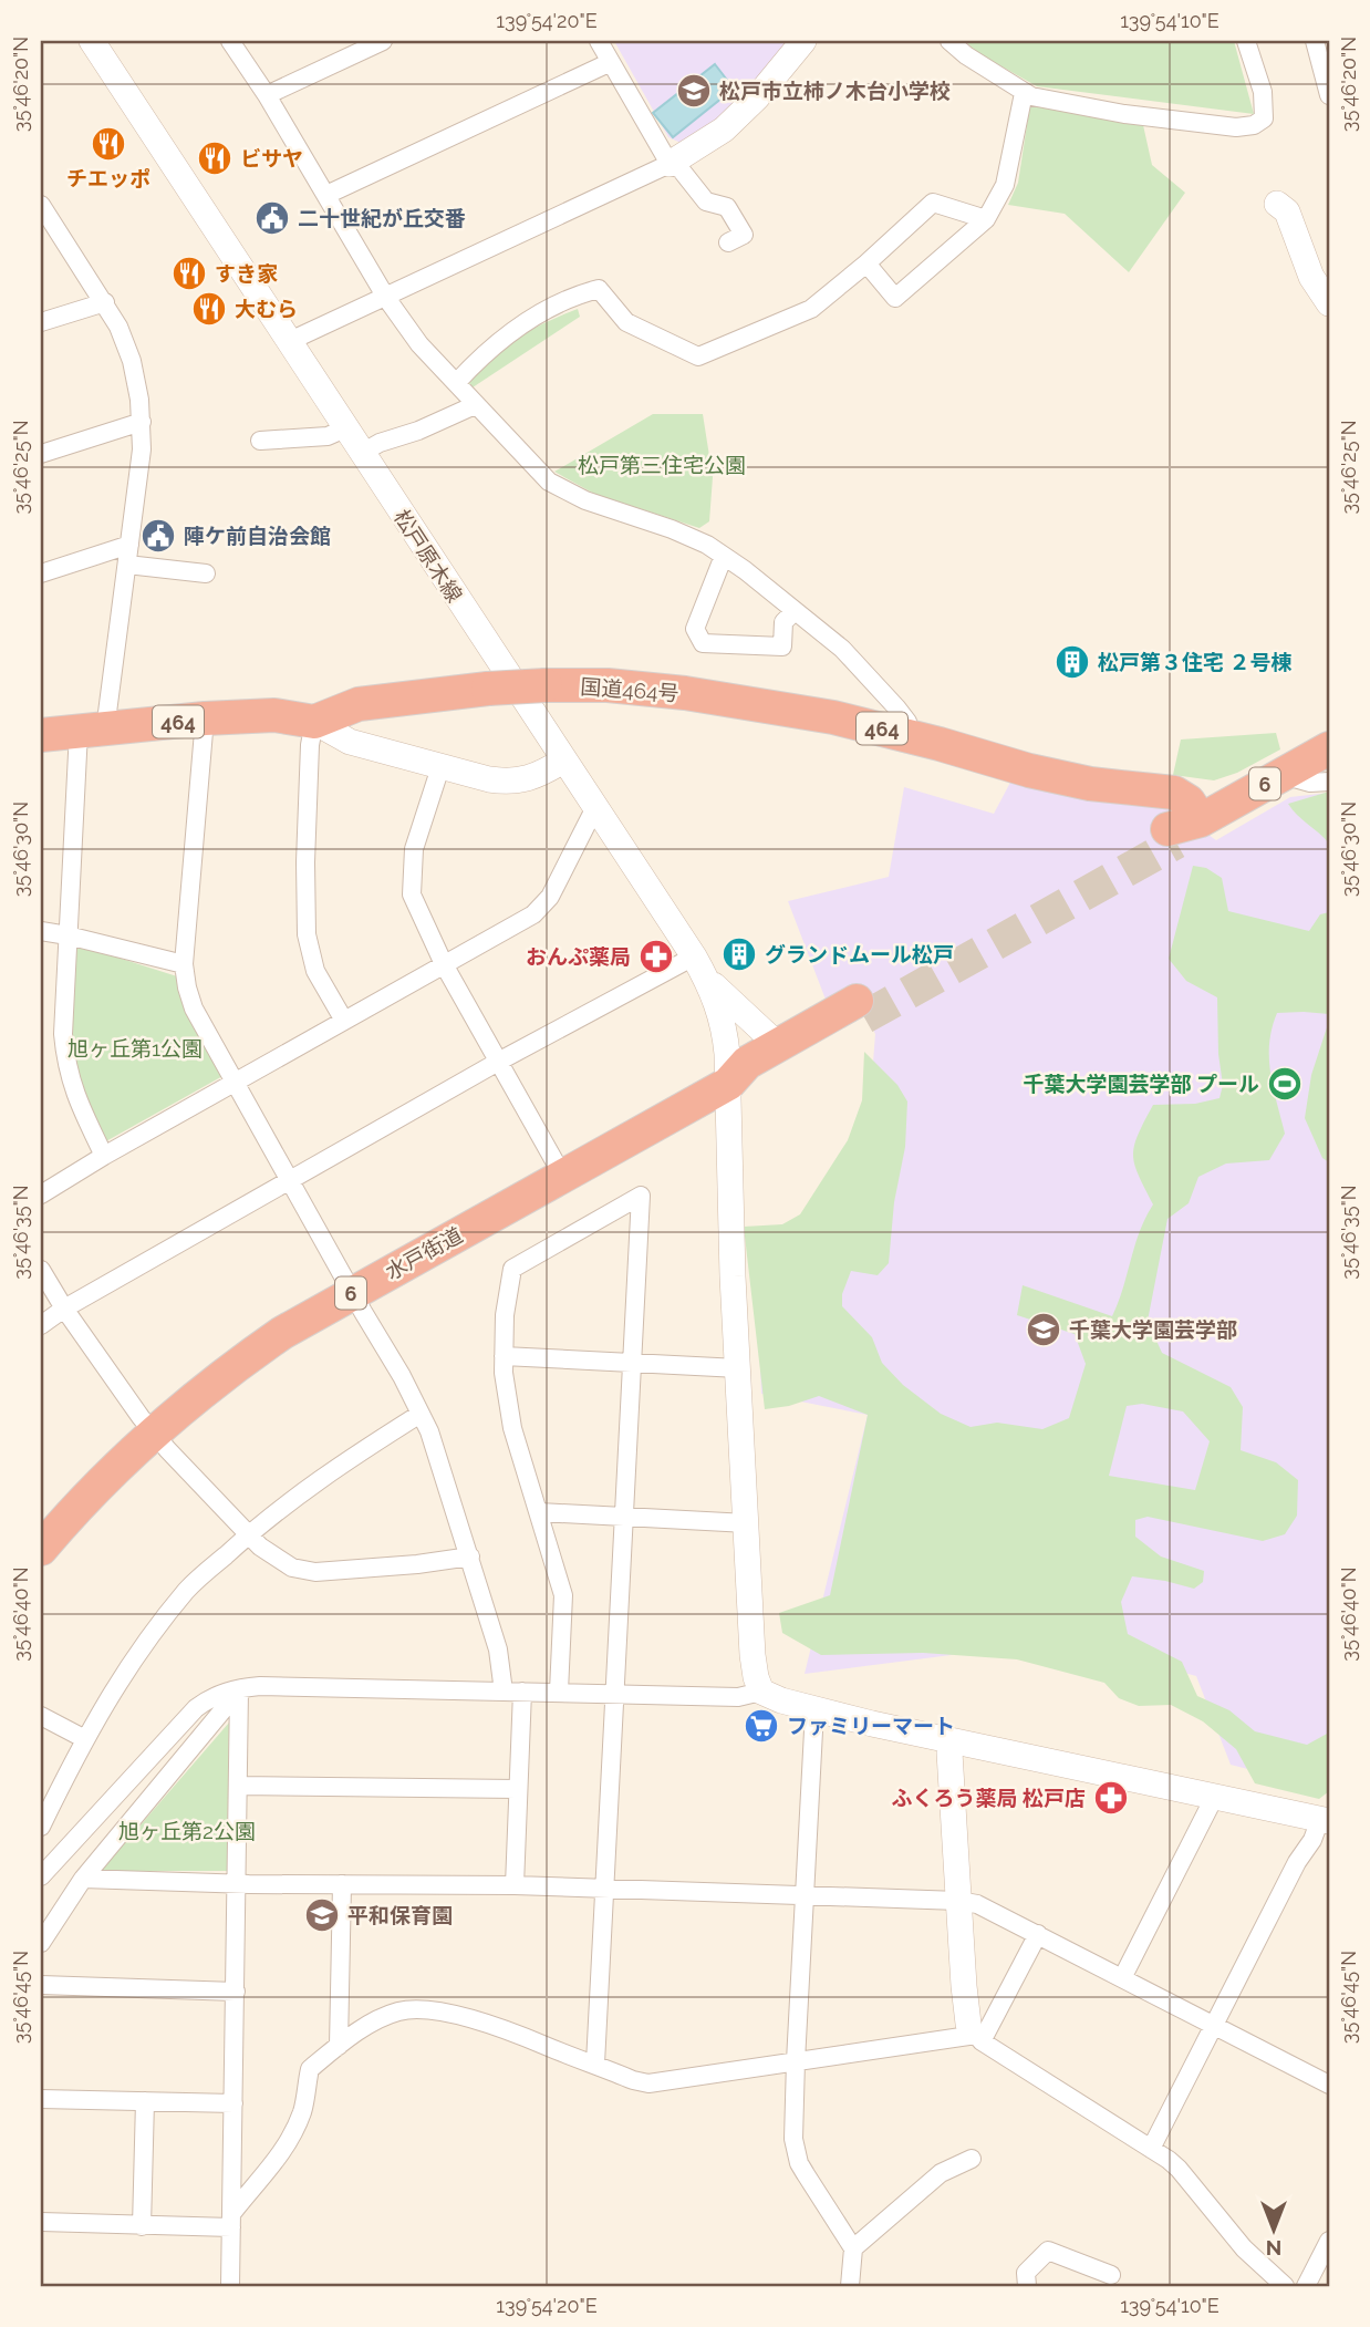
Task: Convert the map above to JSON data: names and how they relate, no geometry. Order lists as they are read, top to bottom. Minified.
{"streets":{"highway":["国道464号","464","6","水戸街道"],"street":["松戸原木線"]},"crossings":[["松戸原木線","水戸街道"],["国道464号","464"],["国道464号","6"]],"parks":["松戸第三住宅公園","旭ヶ丘第1公園","旭ヶ丘第2公園"],"places":{"school or university":["松戸市立柿ノ木台小学校","千葉大学園芸学部","平和保育園"],"restaurant":["チエッポ","ビサヤ","すき家","大むら"],"public building":["二十世紀が丘交番","陣ケ前自治会館"],"building":["松戸第３住宅 ２号棟","グランドムール松戸"],"pharmacy":["おんぷ薬局","ふくろう薬局 松戸店"],"sports":["千葉大学園芸学部 プール"],"supermarket":["ファミリーマート"]},"north":"bottom","coordinates":["139°54'20\"E","139°54'10\"E","35°46'20\"N","35°46'25\"N","35°46'30\"N","35°46'35\"N","35°46'40\"N","35°46'45\"N"]}
